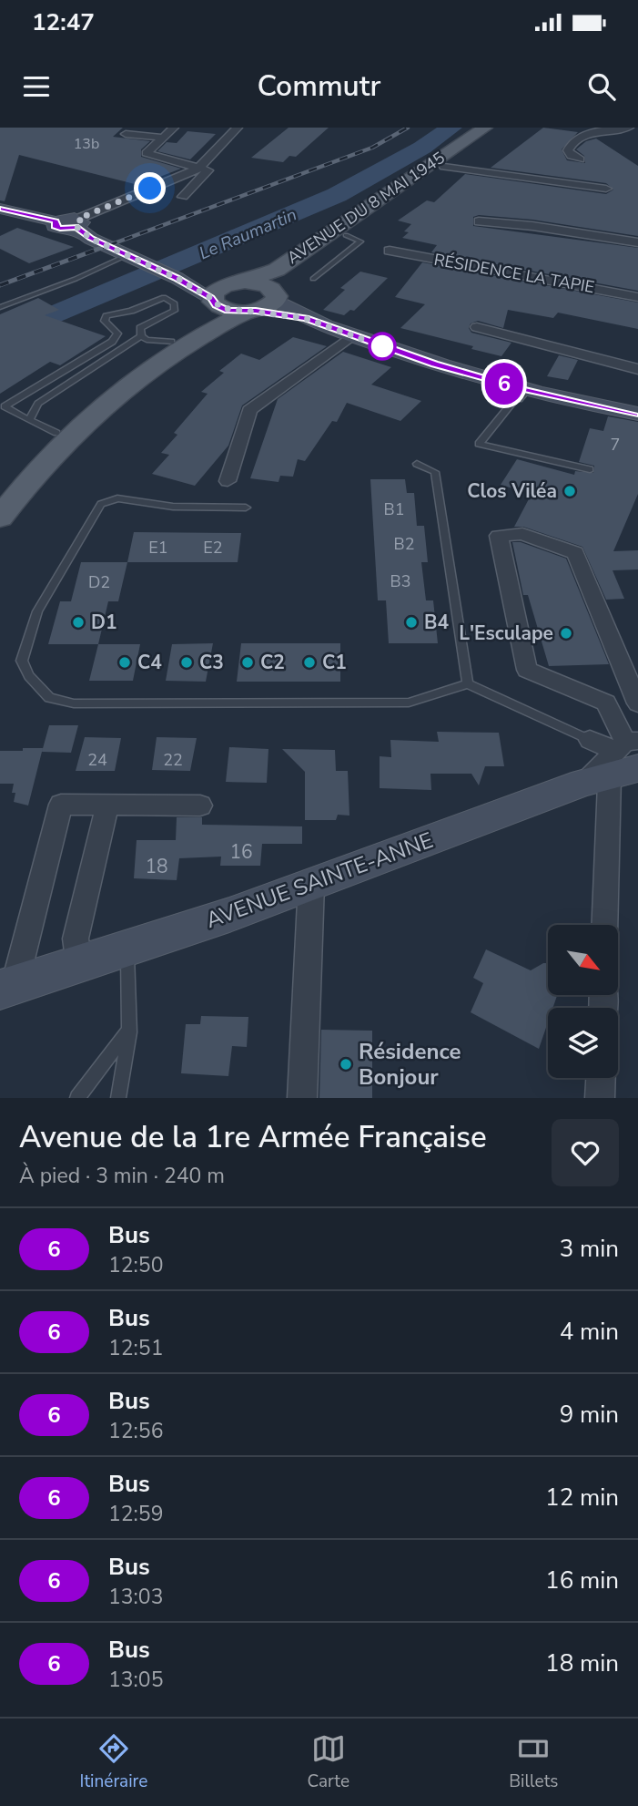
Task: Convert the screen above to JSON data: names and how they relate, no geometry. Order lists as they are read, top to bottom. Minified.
{"streets":{"main road":["AVENUE DU 8 MAI 1945","AVENUE SAINTE-ANNE"],"street":["RÉSIDENCE LA TAPIE"]},"water":["Le Raumartin"],"places":["Clos Viléa","D1","B4","L'Esculape","C4","C3","C2","C1","Résidence Bonjour"],"lines":["bus line 6"],"house_numbers":["13b","7","B1","B2","E1","E2","B3","D2","24","22","16","18"],"north":"bottom right","page":{"status":"12:47","header":"Commutr","on_map":"6","heading":["Avenue de la 1re Armée Française","À pied · 3 min · 240 m"],"list":[{"mark":"6","name":"Bus","note":"12:50","value":"3 min"},{"mark":"6","name":"Bus","note":"12:51","value":"4 min"},{"mark":"6","name":"Bus","note":"12:56","value":"9 min"},{"mark":"6","name":"Bus","note":"12:59","value":"12 min"},{"mark":"6","name":"Bus","note":"13:03","value":"16 min"},{"mark":"6","name":"Bus","note":"13:05","value":"18 min"}],"tabs":["Itinéraire","Carte","Billets"]}}
